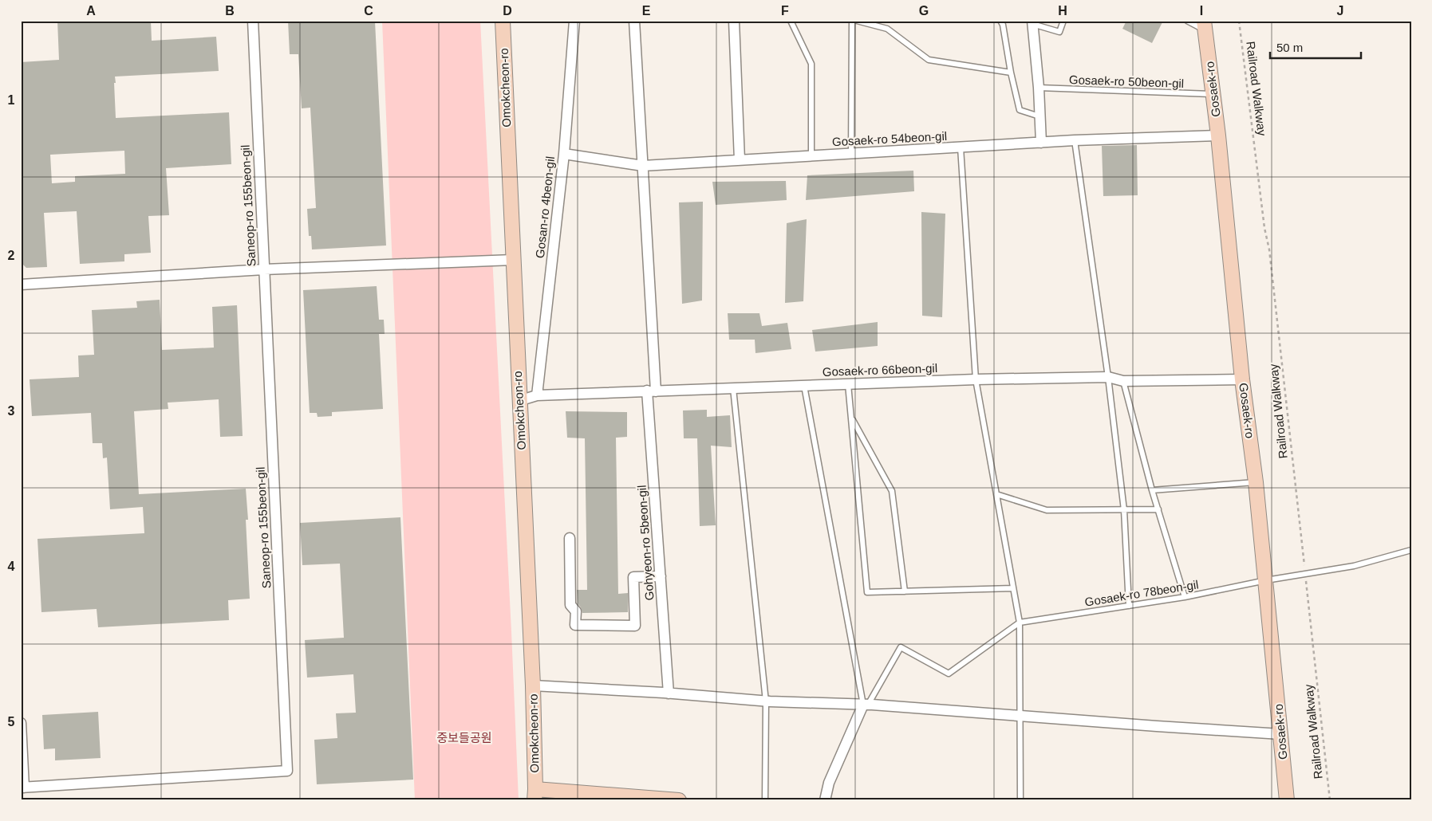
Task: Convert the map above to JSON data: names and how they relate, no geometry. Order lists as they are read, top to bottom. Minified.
{"streets":{"street":["Omokcheon-ro","Gosaek-ro","Gosaek-ro 54beon-gil","Saneop-ro 155beon-gil","Gosan-ro 4beon-gil","Gosaek-ro 66beon-gil","Gohyeon-ro 5beon-gil"],"lane":["Gosaek-ro 50beon-gil","Gosaek-ro 78beon-gil"],"path":["Railroad Walkway"]},"crossings":[["Gosaek-ro 50beon-gil","Gosaek-ro"],["Omokcheon-ro","Gosaek-ro 66beon-gil"],["Railroad Walkway","Gosaek-ro 78beon-gil"],["Gosaek-ro","Gosaek-ro 54beon-gil"],["Gosaek-ro","Gosaek-ro 66beon-gil"],["Gosaek-ro","Gosaek-ro 78beon-gil"],["Gosaek-ro 54beon-gil","Gosan-ro 4beon-gil"],["Gosaek-ro 54beon-gil","Gohyeon-ro 5beon-gil"],["Gosan-ro 4beon-gil","Gosaek-ro 66beon-gil"],["Gosaek-ro 66beon-gil","Gohyeon-ro 5beon-gil"]],"parks":["중보들공원"],"scale_bar":"50 m","grid":{"columns":["A","B","C","D","E","F","G","H","I","J"],"rows":["1","2","3","4","5"]}}
